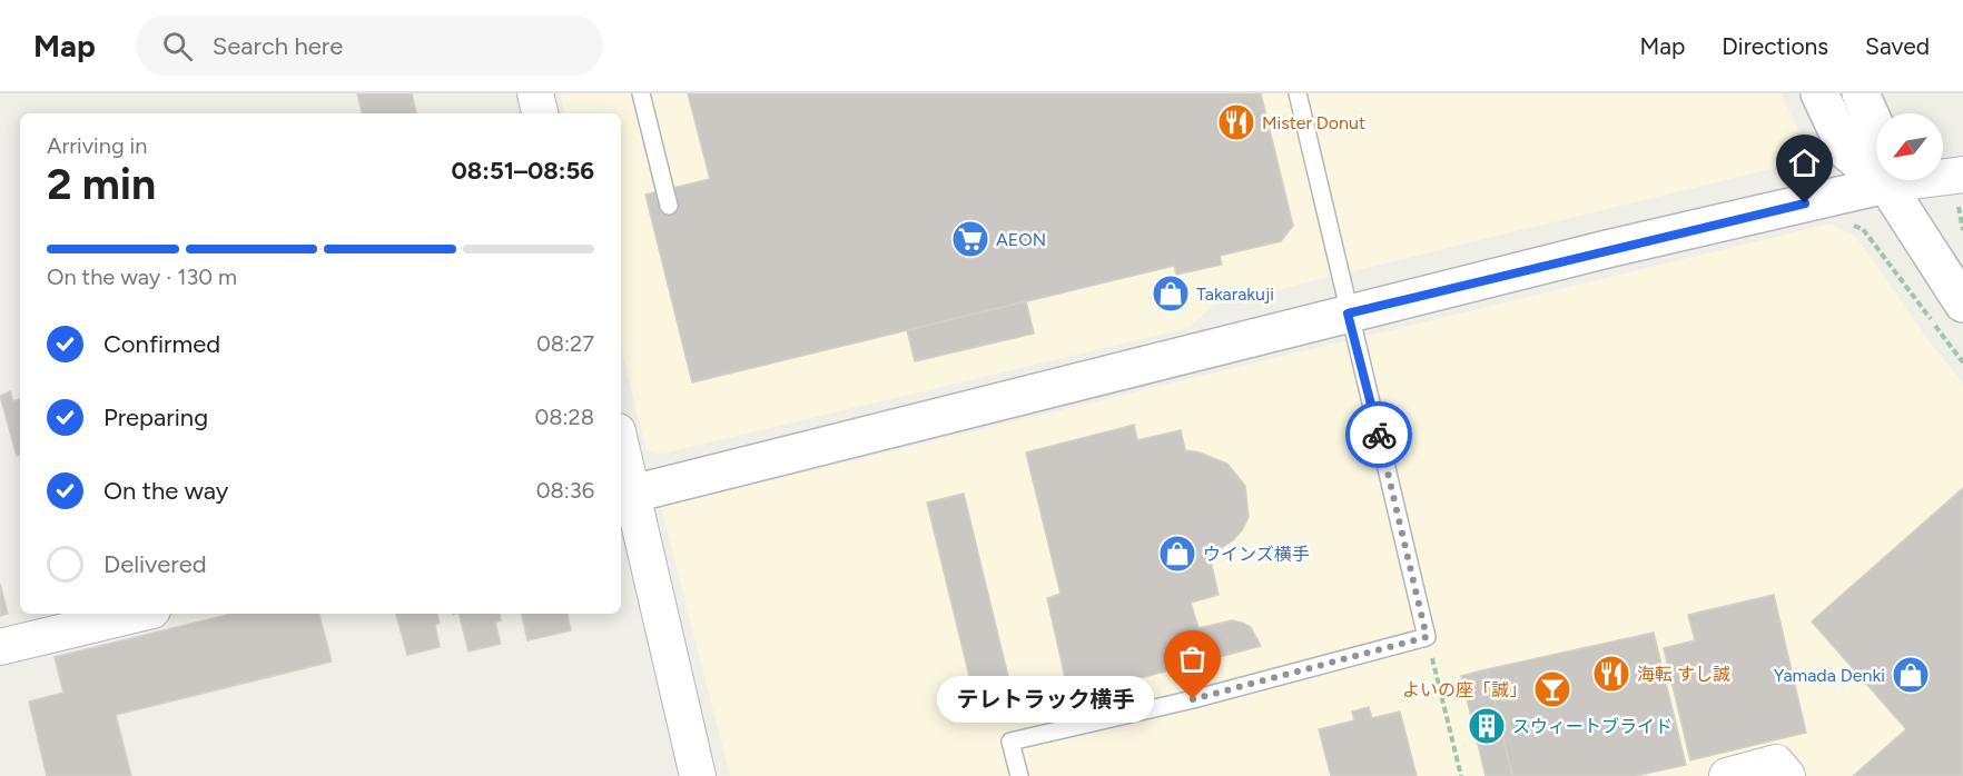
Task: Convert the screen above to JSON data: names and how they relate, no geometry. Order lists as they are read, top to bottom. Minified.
{"places":{"restaurant":["Mister Donut","海転 すし誠"],"supermarket":["AEON"],"shop":["Takarakuji","ウインズ横手","Yamada Denki"],"bar":["よいの座「誠」"],"other":["テレトラック横手"],"building":["スウィートブライド"]},"north":"bottom left","page":{"header":"Map","search":"Search here","nav":["Map","Directions","Saved"],"heading":["2 min","Arriving in","08:51–08:56"],"bar":"On the way · 130 m","list":[["Confirmed","08:27"],["Preparing","08:28"],["On the way","08:36"],"Delivered"],"bubble":"テレトラック横手"}}
